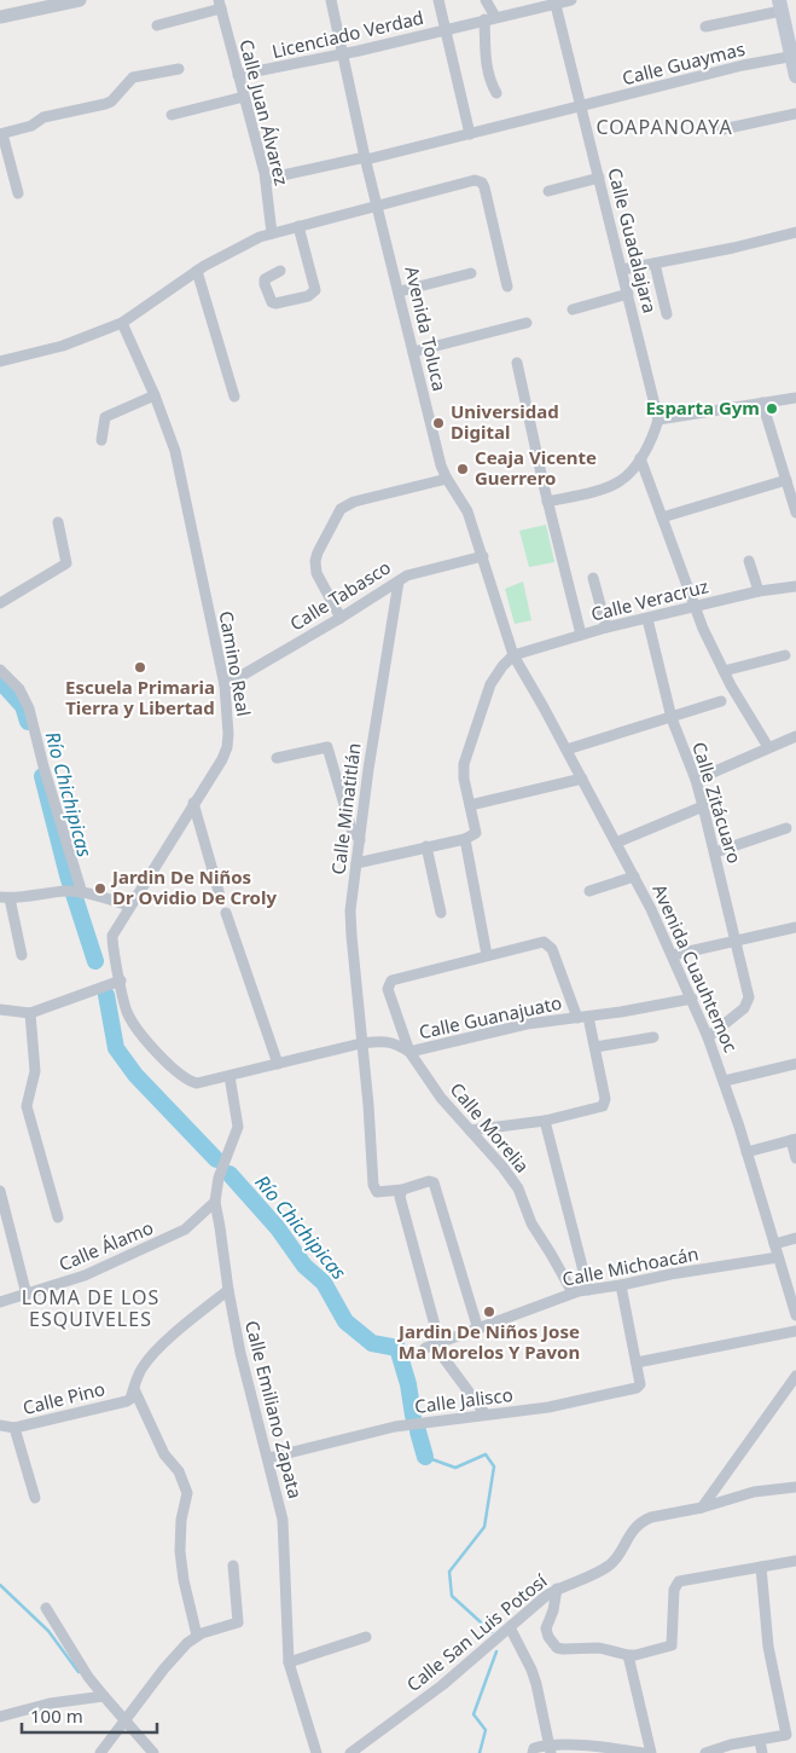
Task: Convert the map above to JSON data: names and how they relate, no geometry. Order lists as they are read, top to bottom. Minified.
{"streets":{"street":["Licenciado Verdad","Calle Guaymas","Calle Juan Álvarez","Calle Guadalajara","Avenida Toluca","Calle Tabasco","Calle Veracruz","Camino Real","Calle Zitácuaro","Calle Minatitlán","Avenida Cuauhtemoc","Calle Guanajuato","Calle Morelia","Calle Álamo","Calle Michoacán","Calle Pino","Calle Jalisco","Calle Emiliano Zapata","Calle San Luis Potosí"]},"crossings":[["Licenciado Verdad","Calle Juan Álvarez"],["Licenciado Verdad","Calle Guadalajara"],["Licenciado Verdad","Avenida Toluca"],["Calle Guaymas","Calle Juan Álvarez"],["Calle Guaymas","Calle Guadalajara"],["Calle Guaymas","Avenida Toluca"],["Avenida Toluca","Calle Tabasco"],["Avenida Toluca","Calle Veracruz"],["Avenida Toluca","Avenida Cuauhtemoc"],["Calle Tabasco","Camino Real"],["Calle Tabasco","Calle Minatitlán"],["Calle Veracruz","Calle Zitácuaro"],["Calle Veracruz","Avenida Cuauhtemoc"],["Camino Real","Calle Guanajuato"],["Camino Real","Calle Emiliano Zapata"],["Calle Zitácuaro","Avenida Cuauhtemoc"],["Calle Minatitlán","Calle Guanajuato"],["Avenida Cuauhtemoc","Calle Guanajuato"],["Avenida Cuauhtemoc","Calle Michoacán"],["Calle Guanajuato","Calle Morelia"],["Calle Guanajuato","Calle Emiliano Zapata"],["Calle Morelia","Calle Michoacán"],["Calle Álamo","Calle Emiliano Zapata"],["Calle Michoacán","Calle Jalisco"],["Calle Pino","Calle Emiliano Zapata"],["Calle Jalisco","Calle Emiliano Zapata"]],"districts":["COAPANOAYA","LOMA DE LOS ESQUIVELES"],"water":["Río Chichipicas"],"places":["Esparta Gym","Universidad Digital","Ceaja Vicente Guerrero","Escuela Primaria Tierra y Libertad","Jardin De Niños Dr Ovidio De Croly","Jardin De Niños Jose Ma Morelos Y Pavon"],"scale_bar":"100 m"}
